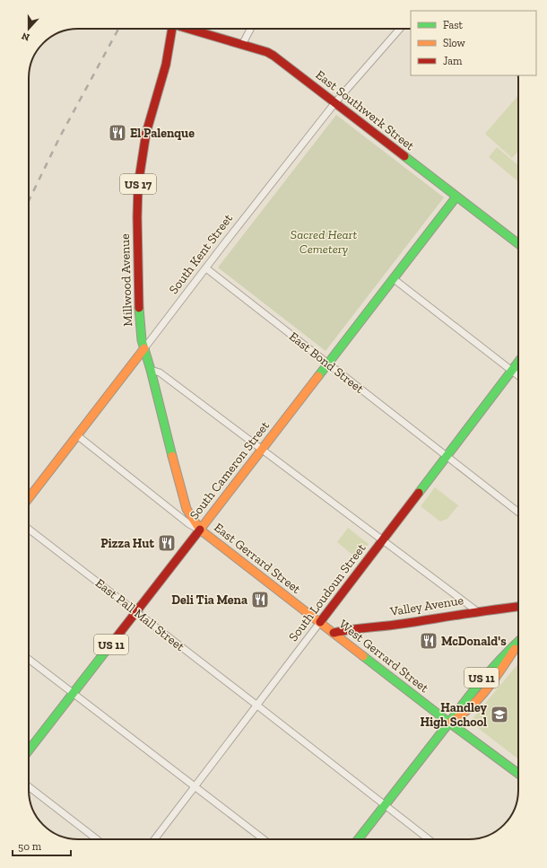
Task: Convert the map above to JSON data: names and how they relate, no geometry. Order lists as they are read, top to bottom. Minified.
{"streets":{"street":["East Southwerk Street","US 17","South Kent Street","Millwood Avenue","East Bond Street","South Cameron Street","East Gerrard Street","South Loudoun Street","Valley Avenue","East Pall Mall Street","US 11","West Gerrard Street"]},"crossings":[["East Southwerk Street","South Kent Street"],["East Southwerk Street","South Cameron Street"],["South Kent Street","Millwood Avenue"],["South Kent Street","East Bond Street"],["South Kent Street","East Gerrard Street"],["Millwood Avenue","South Cameron Street"],["Millwood Avenue","East Gerrard Street"],["East Bond Street","South Cameron Street"],["East Bond Street","South Loudoun Street"],["South Cameron Street","East Gerrard Street"],["South Cameron Street","East Pall Mall Street"],["East Gerrard Street","South Loudoun Street"],["East Gerrard Street","West Gerrard Street"],["South Loudoun Street","East Pall Mall Street"],["South Loudoun Street","West Gerrard Street"],["Valley Avenue","West Gerrard Street"],["US 11","West Gerrard Street"]],"parks":["Sacred Heart Cemetery"],"places":{"restaurant":["El Palenque","Pizza Hut","Deli Tia Mena","McDonald's"],"school or university":["Handley High School"]},"legend":["Fast","Slow","Jam"],"scale_bar":"50 m","north":"bottom"}
